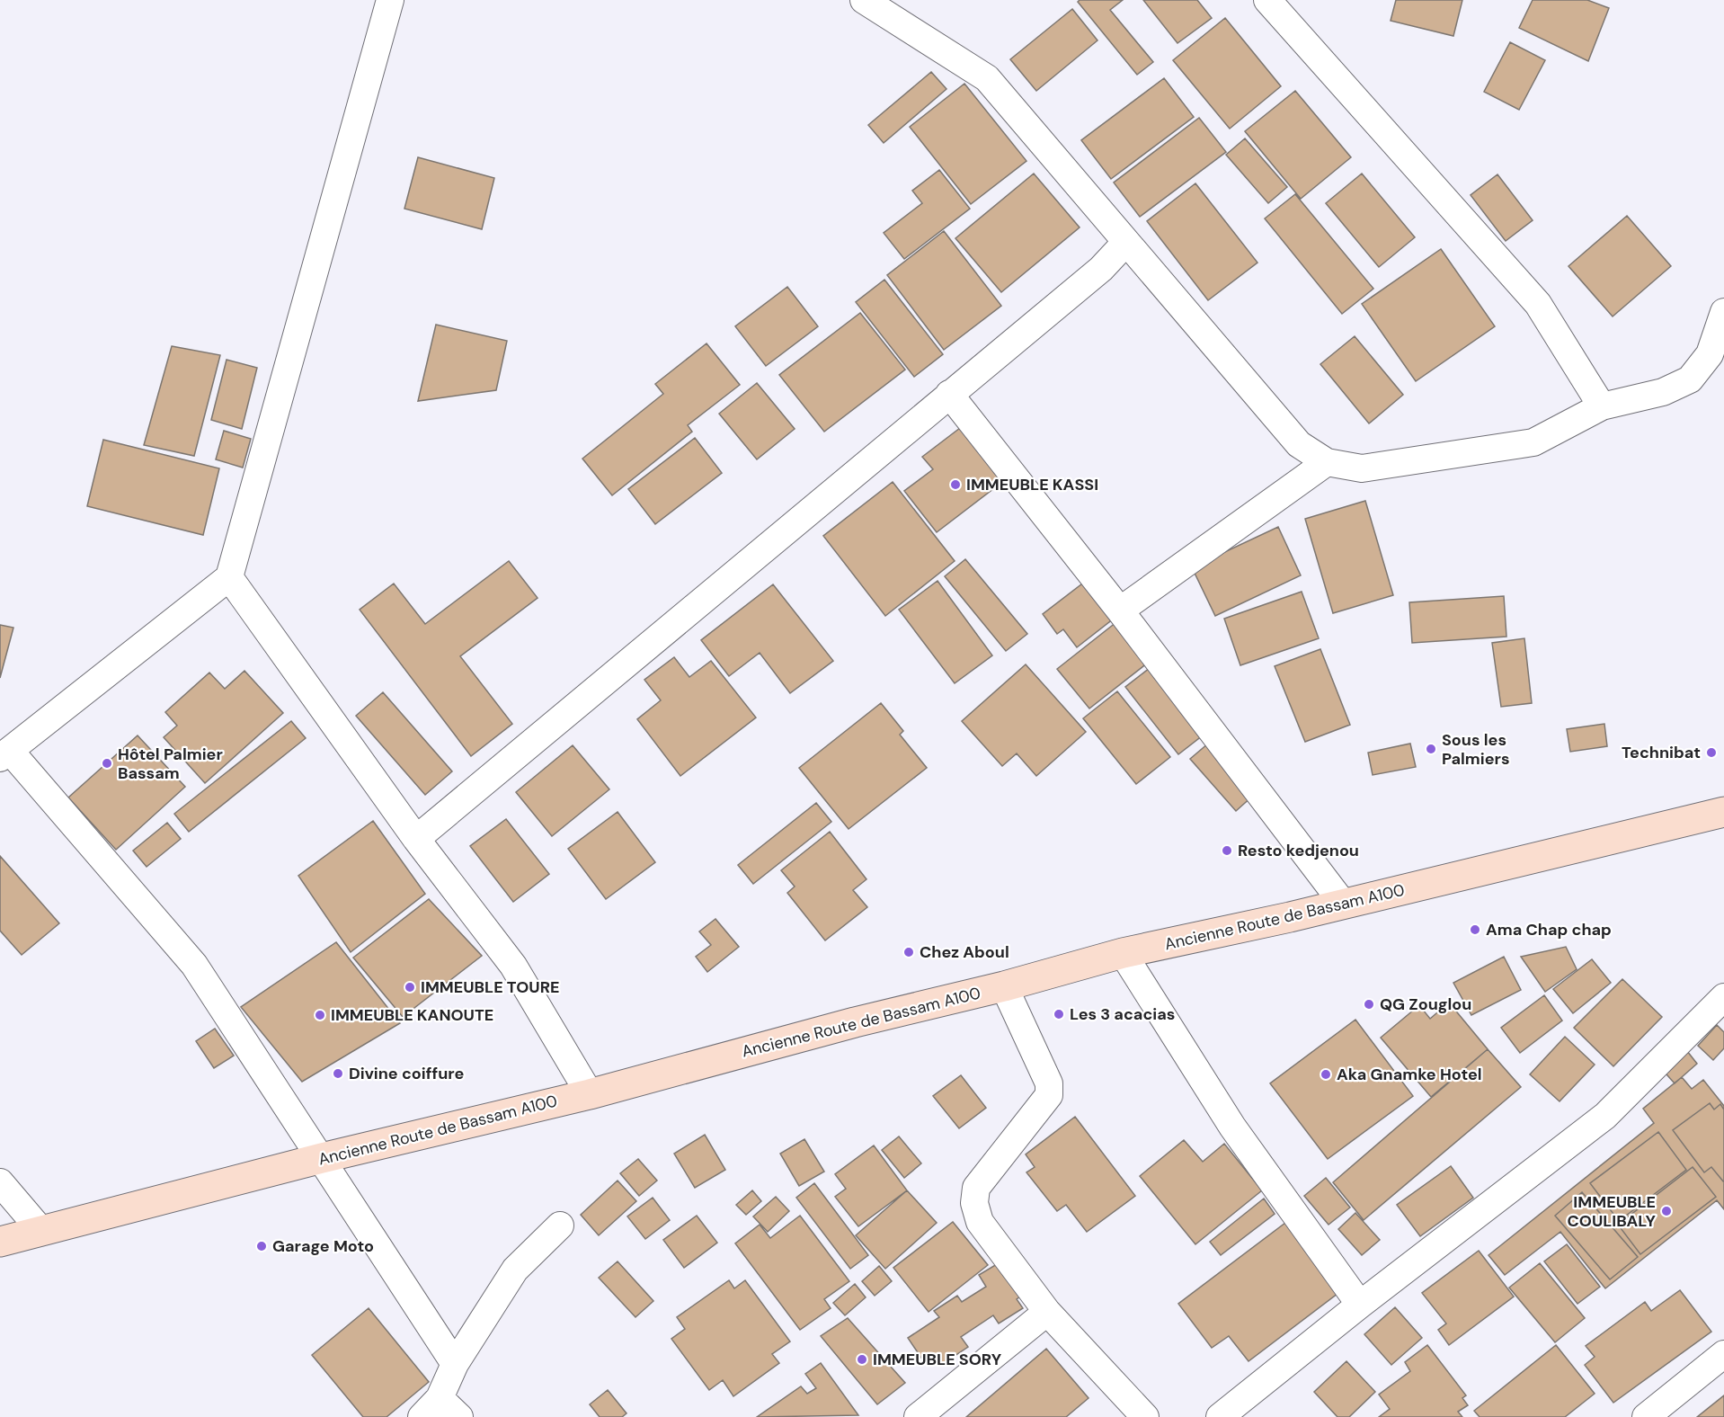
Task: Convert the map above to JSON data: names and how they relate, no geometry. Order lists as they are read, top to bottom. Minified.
{"streets":{"main road":["Ancienne Route de Bassam A100"]},"places":["IMMEUBLE KASSI","Sous les Palmiers","Technibat","Hôtel Palmier Bassam","Resto kedjenou","Ama Chap chap","Chez Aboul","IMMEUBLE TOURE","QG Zouglou","Les 3 acacias","IMMEUBLE KANOUTE","Divine coiffure","Aka Gnamke Hotel","IMMEUBLE COULIBALY","Garage Moto","IMMEUBLE SORY"]}
